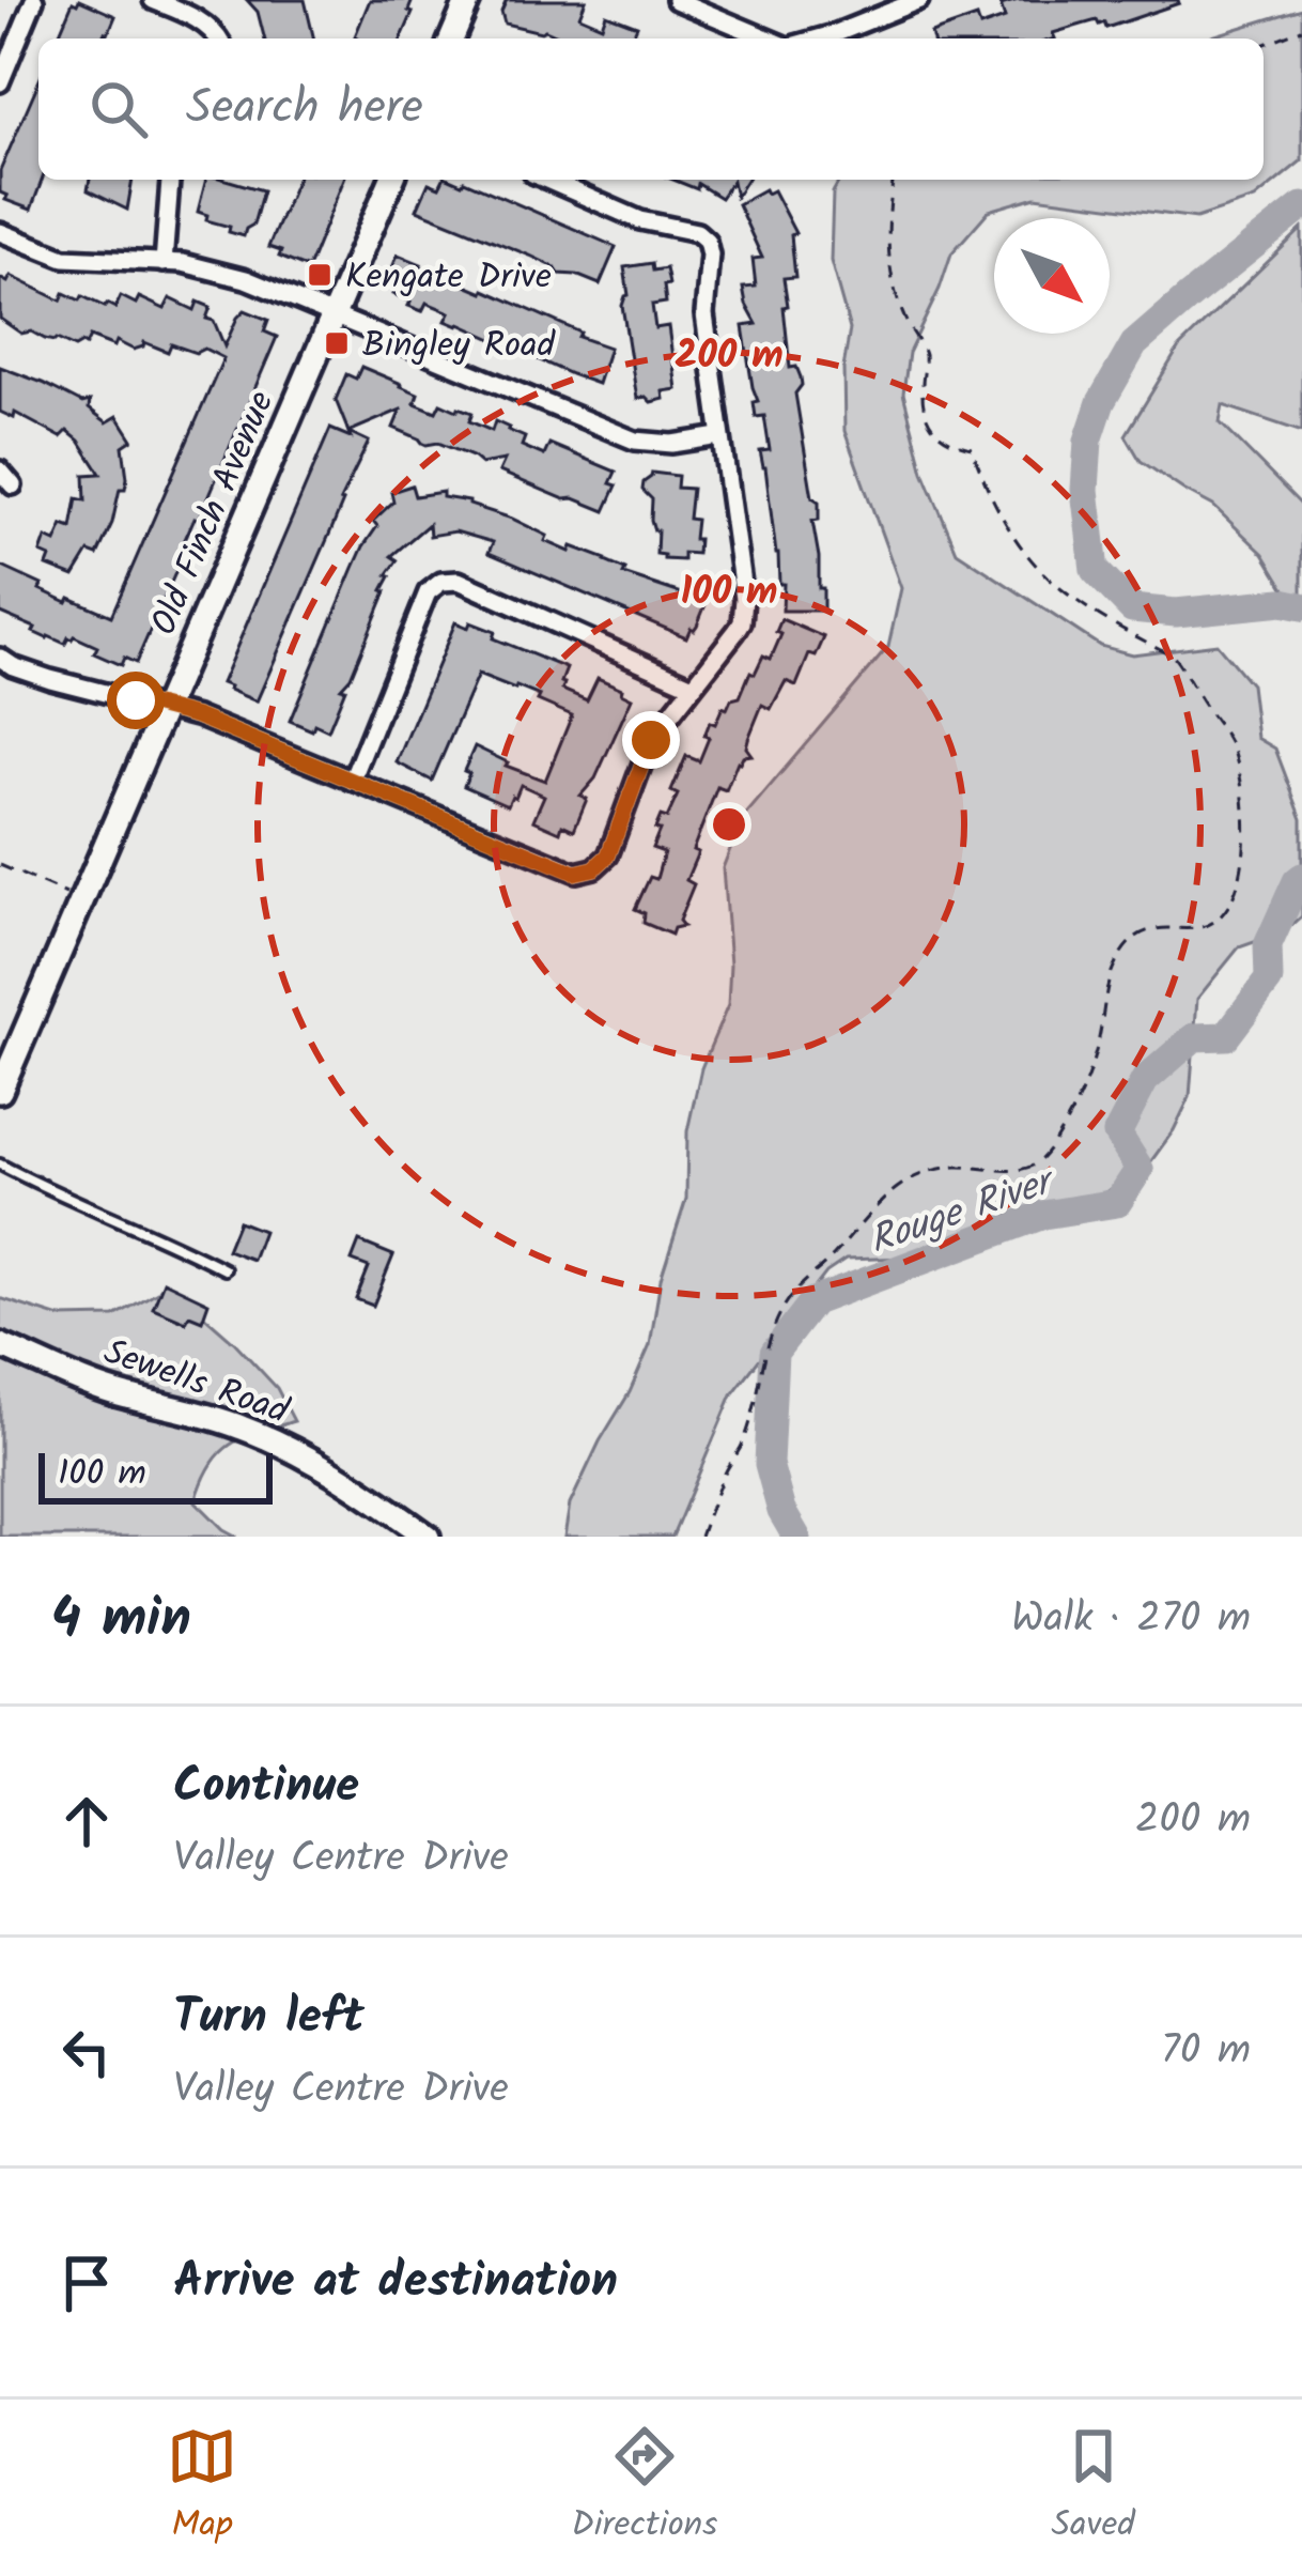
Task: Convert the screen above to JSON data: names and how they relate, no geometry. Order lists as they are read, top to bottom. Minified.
{"streets":{"street":["Old Finch Avenue","Sewells Road"]},"water":["Rouge River"],"places":{"transit":["Kengate Drive","Bingley Road"]},"scale_bar":"100 m","north":"bottom right","page":{"search":"Search here","scale":"100 m","heading":["4 min","Walk · 270 m"],"list":[["Continue","Valley Centre Drive","200 m"],["Turn left","Valley Centre Drive","70 m"],"Arrive at destination"],"nav":["Map","Directions","Saved"]},"rings":["200 m","100 m"]}
